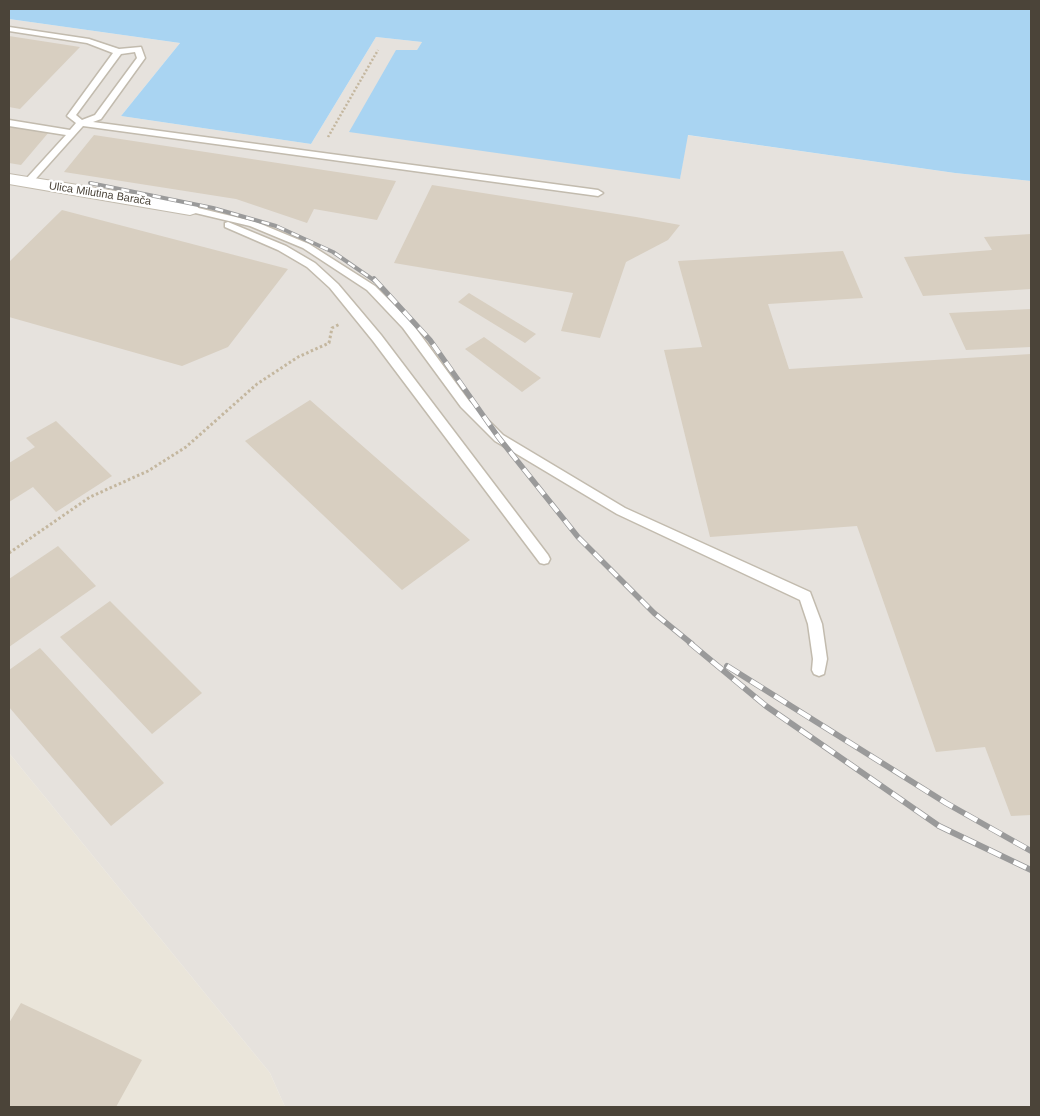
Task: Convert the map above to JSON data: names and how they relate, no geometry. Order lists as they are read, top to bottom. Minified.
{"streets":{"street":["Ulica Milutina Barača"]}}
